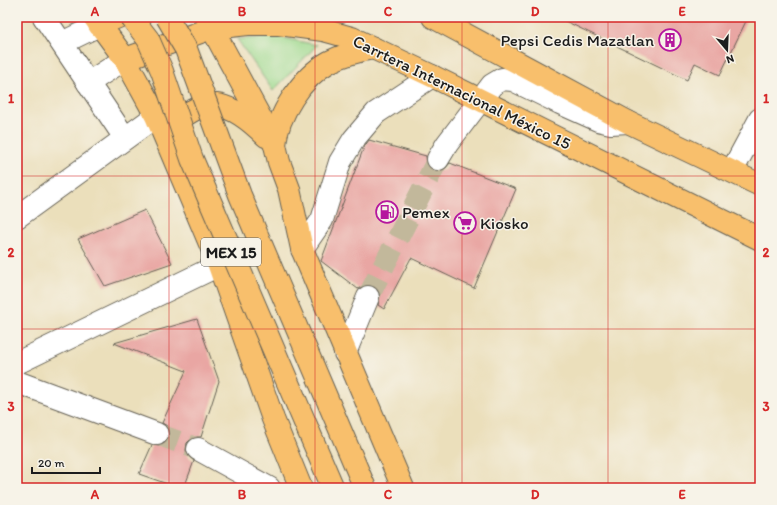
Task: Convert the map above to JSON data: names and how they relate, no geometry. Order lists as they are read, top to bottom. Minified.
{"streets":{"main road":["Carrtera Internacional México 15","MEX 15"]},"places":{"building":["Pepsi Cedis Mazatlan"],"fuel station":["Pemex"],"supermarket":["Kiosko"]},"scale_bar":"20 m","north":"bottom","grid":{"columns":["A","B","C","D","E"],"rows":["1","2","3"]}}
